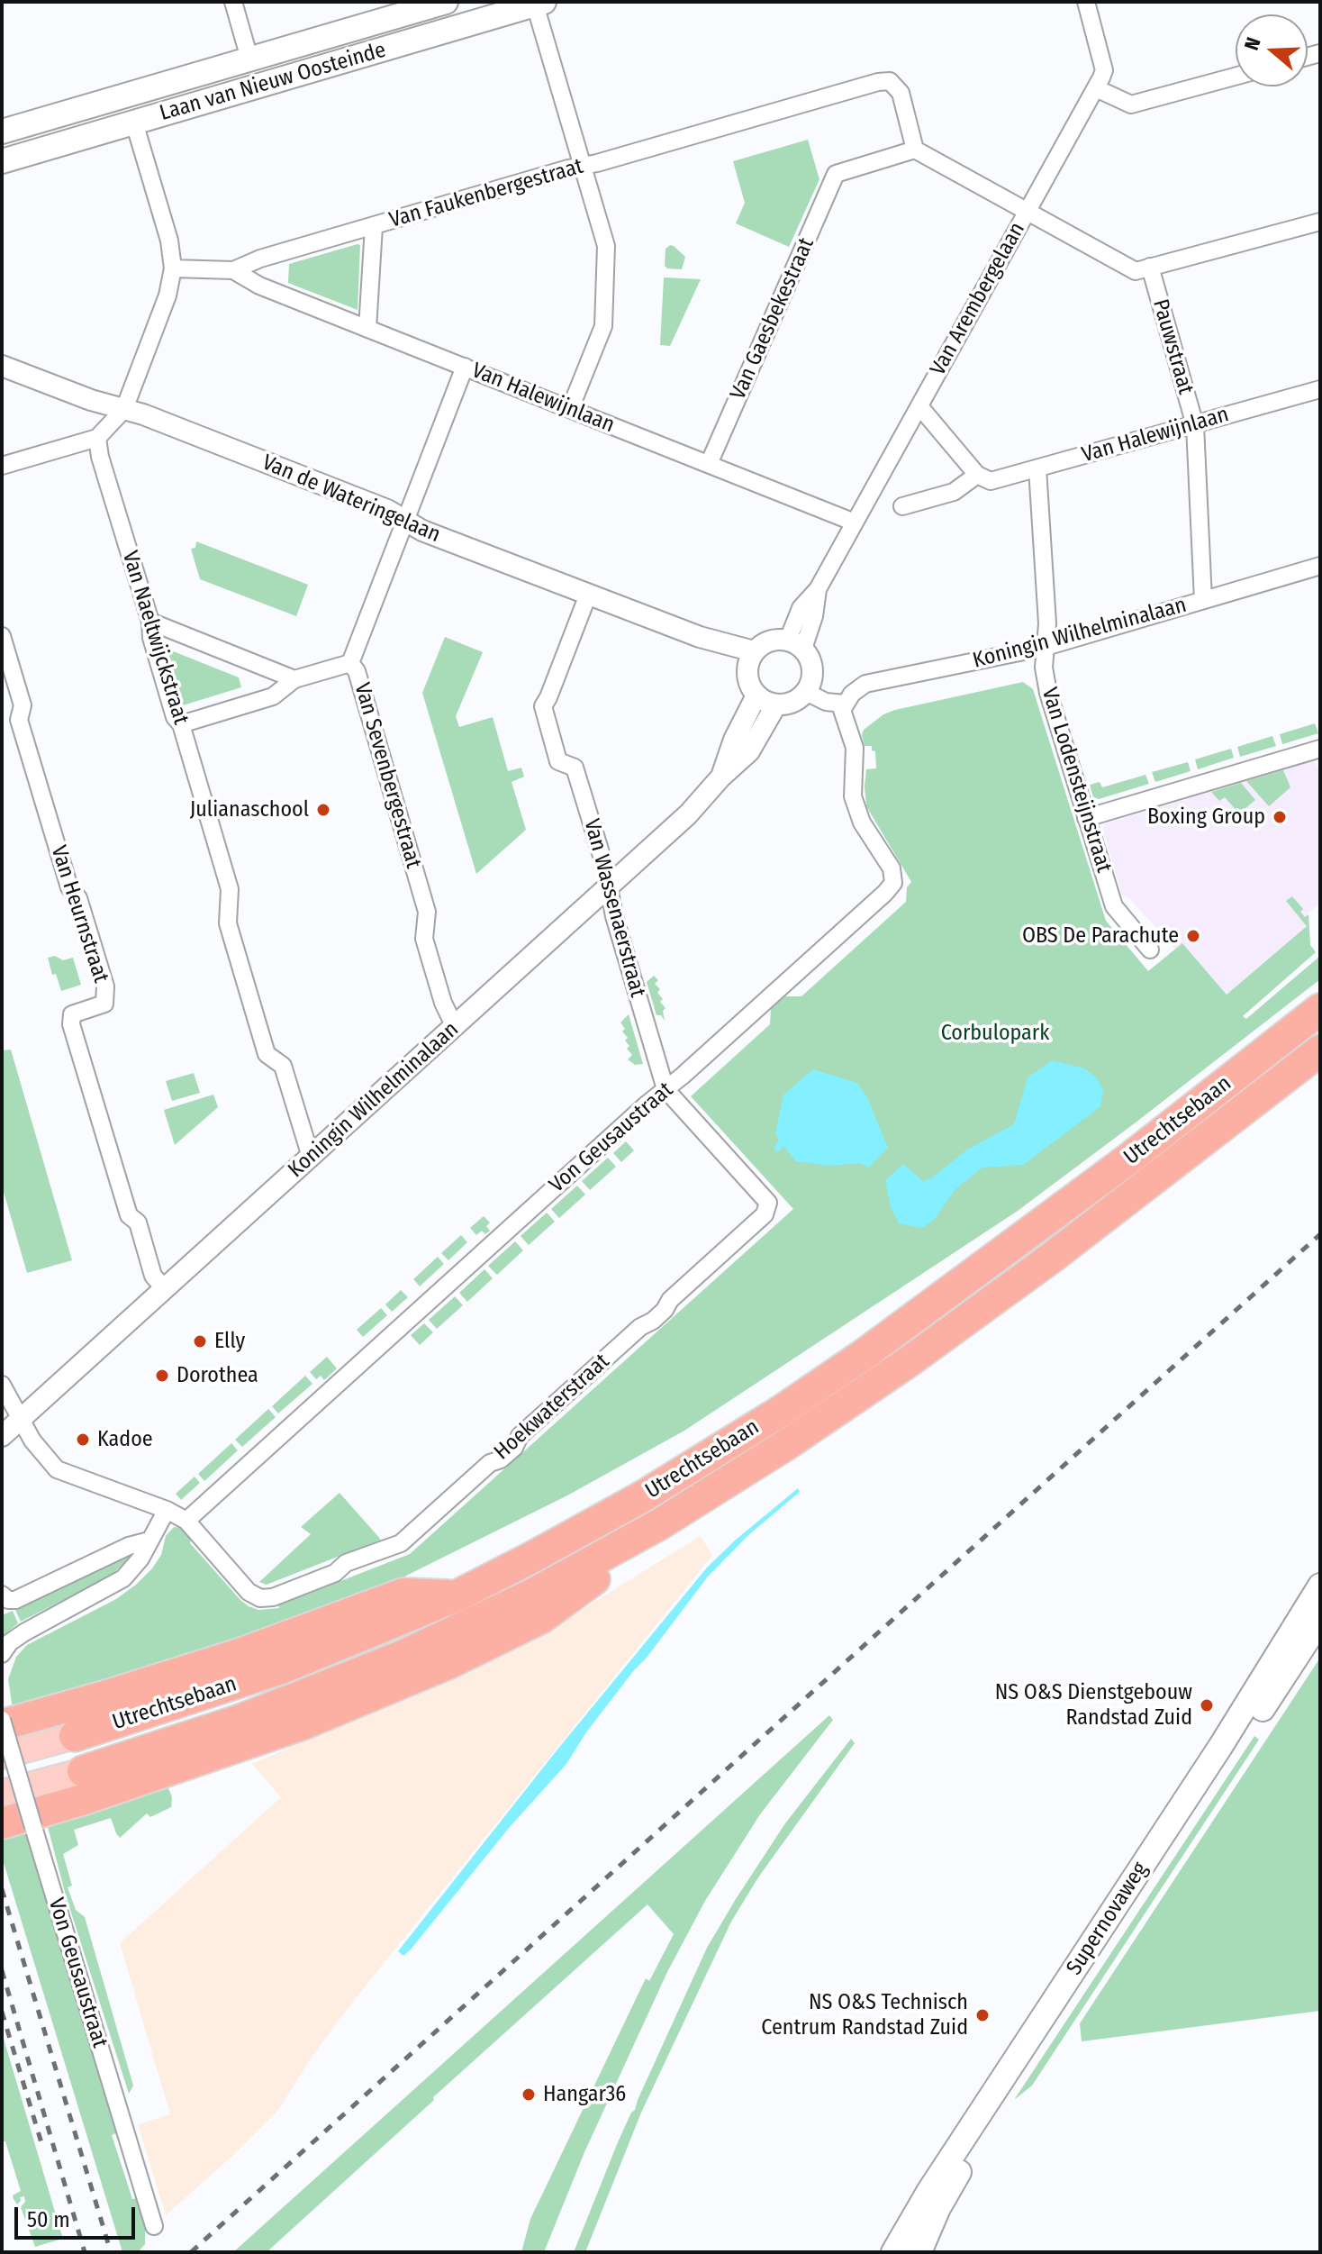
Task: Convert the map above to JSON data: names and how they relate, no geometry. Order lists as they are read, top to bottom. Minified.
{"streets":{"highway":["Utrechtsebaan"],"main road":["Laan van Nieuw Oosteinde","Supernovaweg"],"street":["Van Faukenbergestraat","Van Arembergelaan","Van Gaesbekestraat","Pauwstraat","Van Halewijnlaan","Van de Wateringelaan","Koningin Wilhelminalaan","Van Naeltwijckstraat","Van Sevenbergestraat","Van Lodensteijnstraat","Van Wassenaerstraat","Van Heurnstraat","Von Geusaustraat","Hoekwaterstraat"]},"crossings":[["Van Faukenbergestraat","Van Gaesbekestraat"],["Van Faukenbergestraat","Van Halewijnlaan"],["Van Arembergelaan","Van Halewijnlaan"],["Van Arembergelaan","Van de Wateringelaan"],["Van Arembergelaan","Koningin Wilhelminalaan"],["Van Gaesbekestraat","Van Halewijnlaan"],["Pauwstraat","Van Halewijnlaan"],["Pauwstraat","Koningin Wilhelminalaan"],["Van Halewijnlaan","Van Sevenbergestraat"],["Van Halewijnlaan","Van Lodensteijnstraat"],["Van de Wateringelaan","Koningin Wilhelminalaan"],["Van de Wateringelaan","Van Sevenbergestraat"],["Van de Wateringelaan","Van Wassenaerstraat"],["Koningin Wilhelminalaan","Van Naeltwijckstraat"],["Koningin Wilhelminalaan","Van Sevenbergestraat"],["Koningin Wilhelminalaan","Van Lodensteijnstraat"],["Koningin Wilhelminalaan","Van Wassenaerstraat"],["Koningin Wilhelminalaan","Van Heurnstraat"],["Koningin Wilhelminalaan","Von Geusaustraat"],["Van Wassenaerstraat","Von Geusaustraat"],["Van Wassenaerstraat","Hoekwaterstraat"],["Von Geusaustraat","Hoekwaterstraat"]],"parks":["Corbulopark"],"places":["Julianaschool","Boxing Group","OBS De Parachute","Elly","Dorothea","Kadoe","NS O&S Dienstgebouw Randstad Zuid","NS O&S Technisch Centrum Randstad Zuid","Hangar36"],"scale_bar":"50 m","north":"left"}
